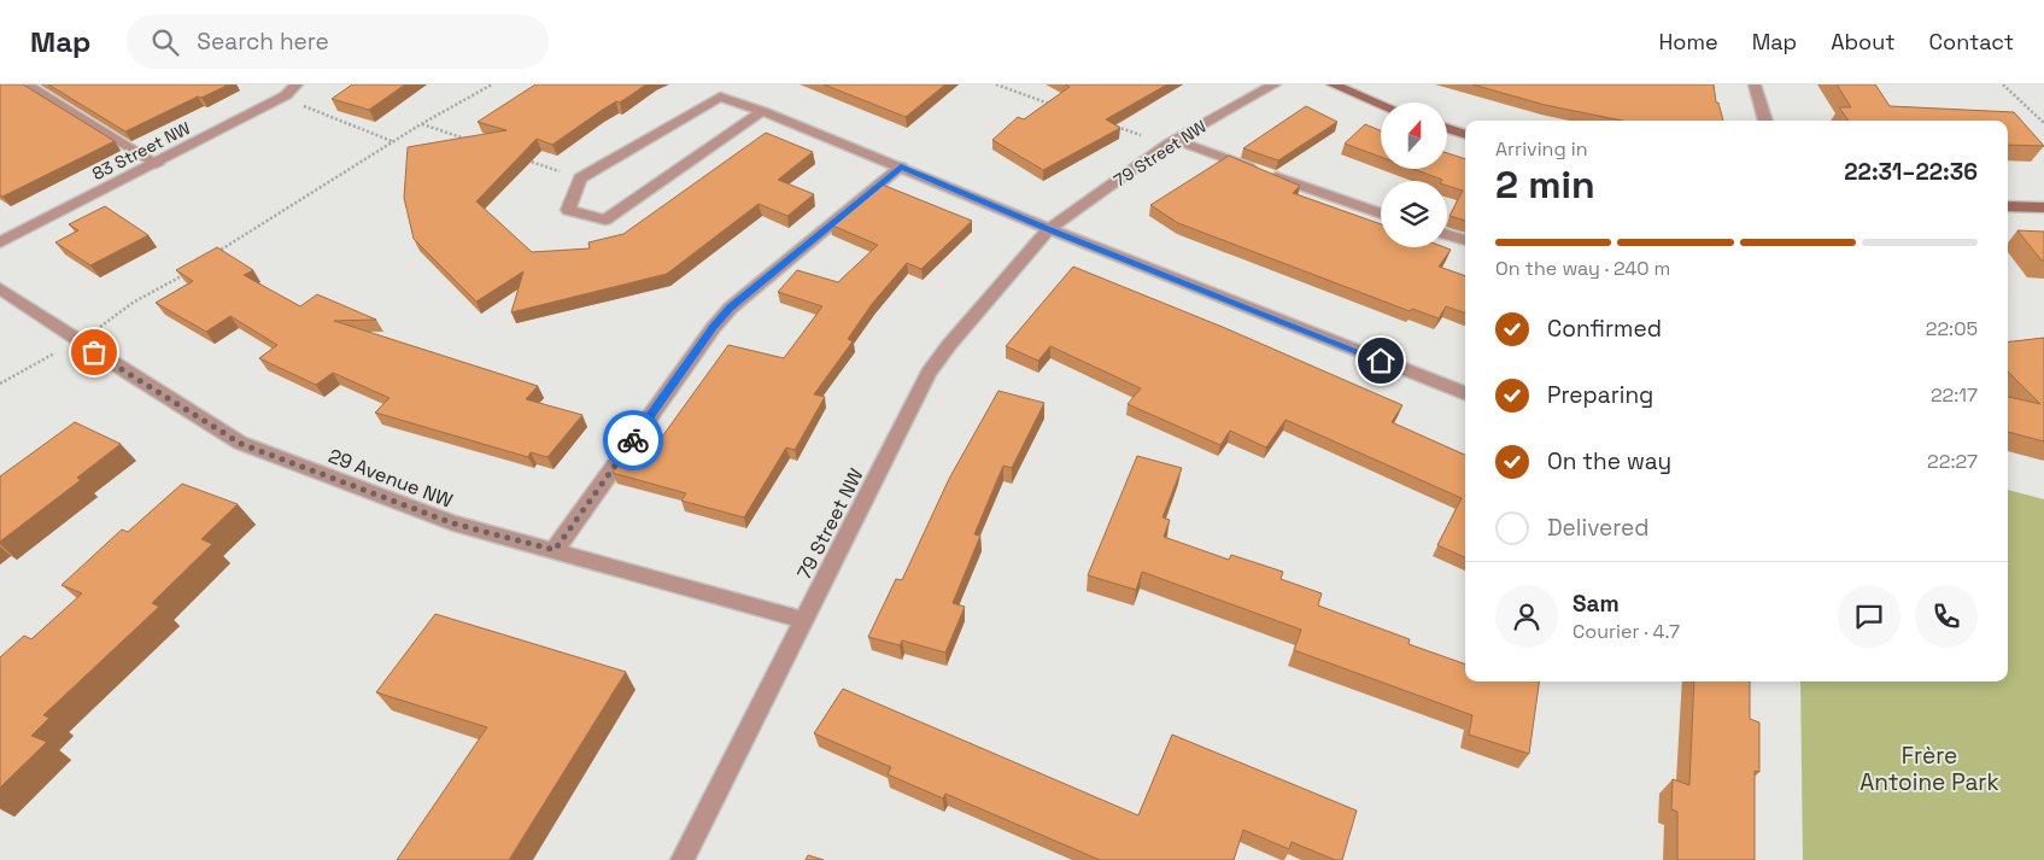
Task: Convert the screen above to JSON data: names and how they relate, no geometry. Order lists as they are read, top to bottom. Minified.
{"streets":{"street":["83 Street NW","79 Street NW","29 Avenue NW"]},"crossings":[["79 Street NW","29 Avenue NW"]],"parks":["Frère Antoine Park"],"north":"top","page":{"header":"Map","search":"Search here","nav":["Home","Map","About","Contact"],"heading":["2 min","Arriving in","22:31–22:36"],"panel":["Sam","Courier · 4.7"],"bar":"On the way · 240 m","list":[["Confirmed","22:05"],["Preparing","22:17"],["On the way","22:27"],"Delivered"]}}
